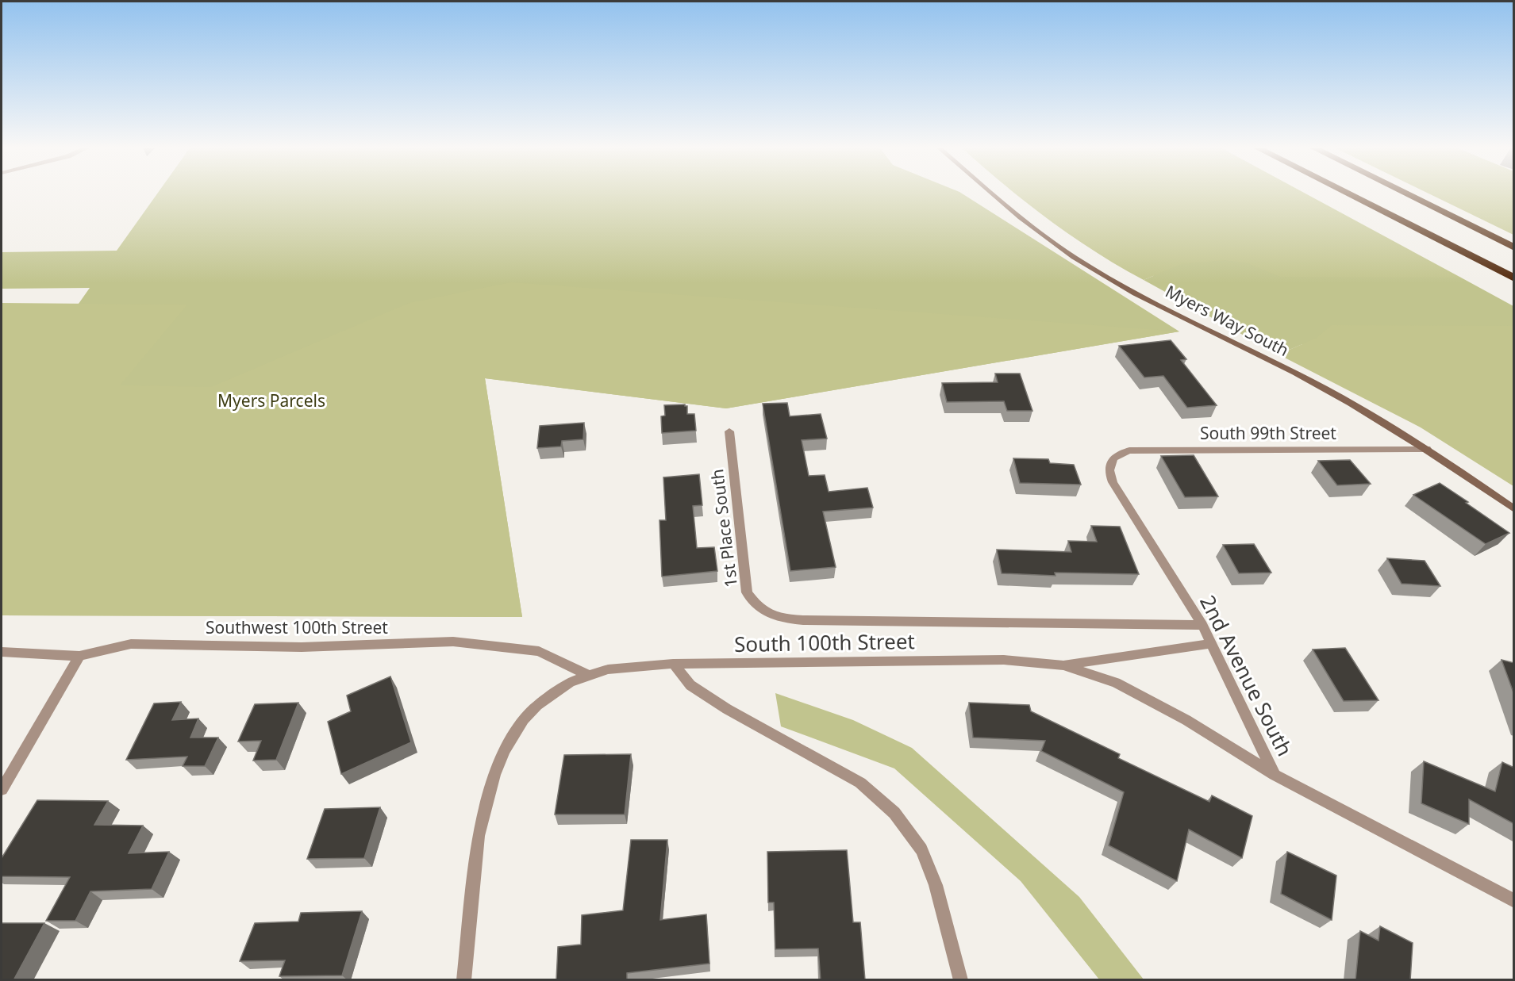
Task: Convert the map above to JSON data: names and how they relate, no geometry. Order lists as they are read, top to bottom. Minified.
{"streets":{"main road":["Myers Way South"],"street":["South 99th Street","1st Place South","Southwest 100th Street","South 100th Street","2nd Avenue South"]},"crossings":[["Myers Way South","South 99th Street"],["South 99th Street","2nd Avenue South"],["1st Place South","South 100th Street"],["Southwest 100th Street","South 100th Street"],["South 100th Street","2nd Avenue South"]],"parks":["Myers Parcels"]}
